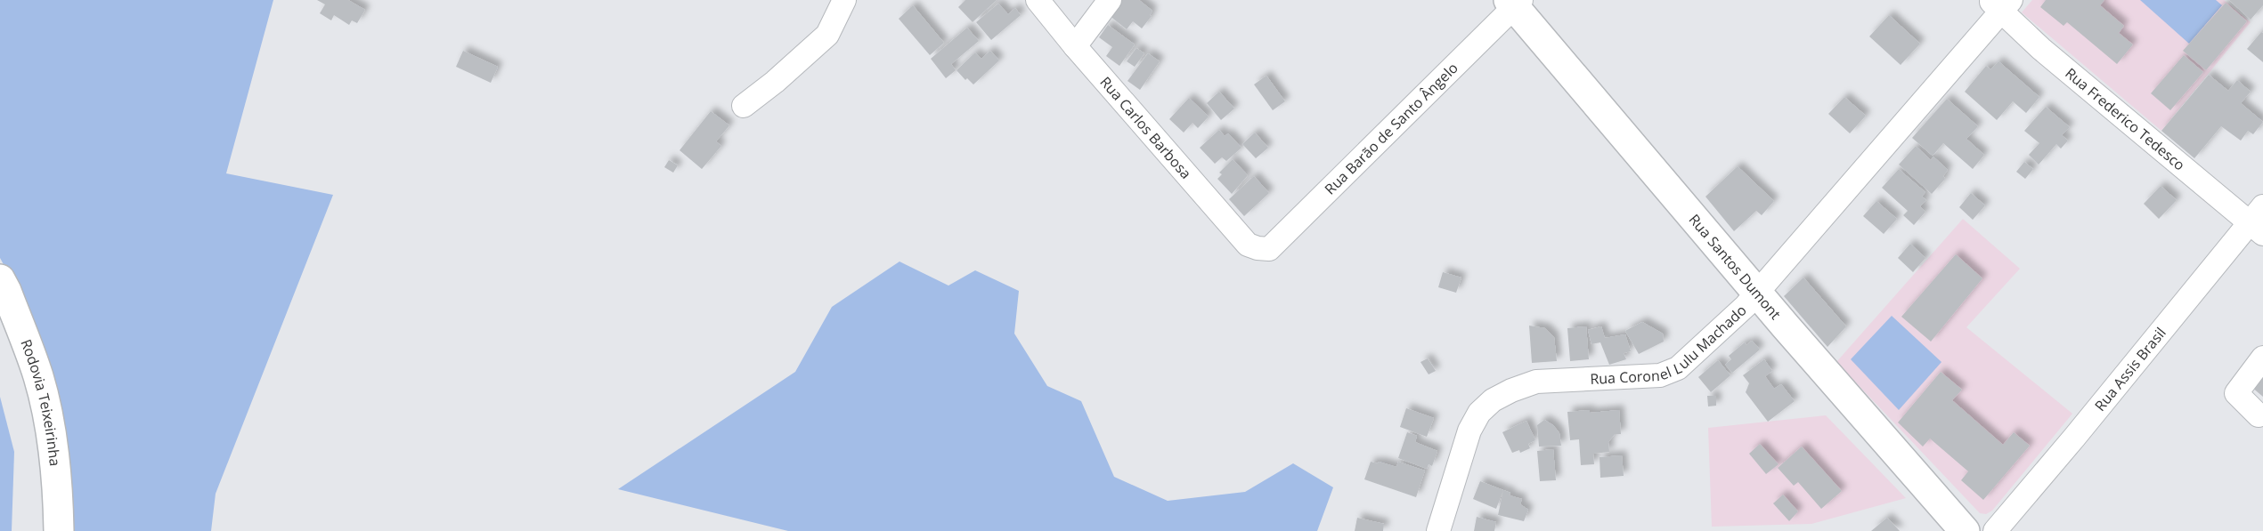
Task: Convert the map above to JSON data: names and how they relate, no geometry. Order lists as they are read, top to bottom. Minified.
{"streets":{"main road":["Rua Santos Dumont","Rodovia Teixeirinha"],"street":["Rua Frederico Tedesco","Rua Carlos Barbosa","Rua Barão de Santo Ângelo","Rua Coronel Lulu Machado","Rua Assis Brasil"]},"crossings":[["Rua Frederico Tedesco","Rua Coronel Lulu Machado"],["Rua Frederico Tedesco","Rua Assis Brasil"],["Rua Carlos Barbosa","Rua Barão de Santo Ângelo"],["Rua Barão de Santo Ângelo","Rua Santos Dumont"],["Rua Santos Dumont","Rua Coronel Lulu Machado"]]}
